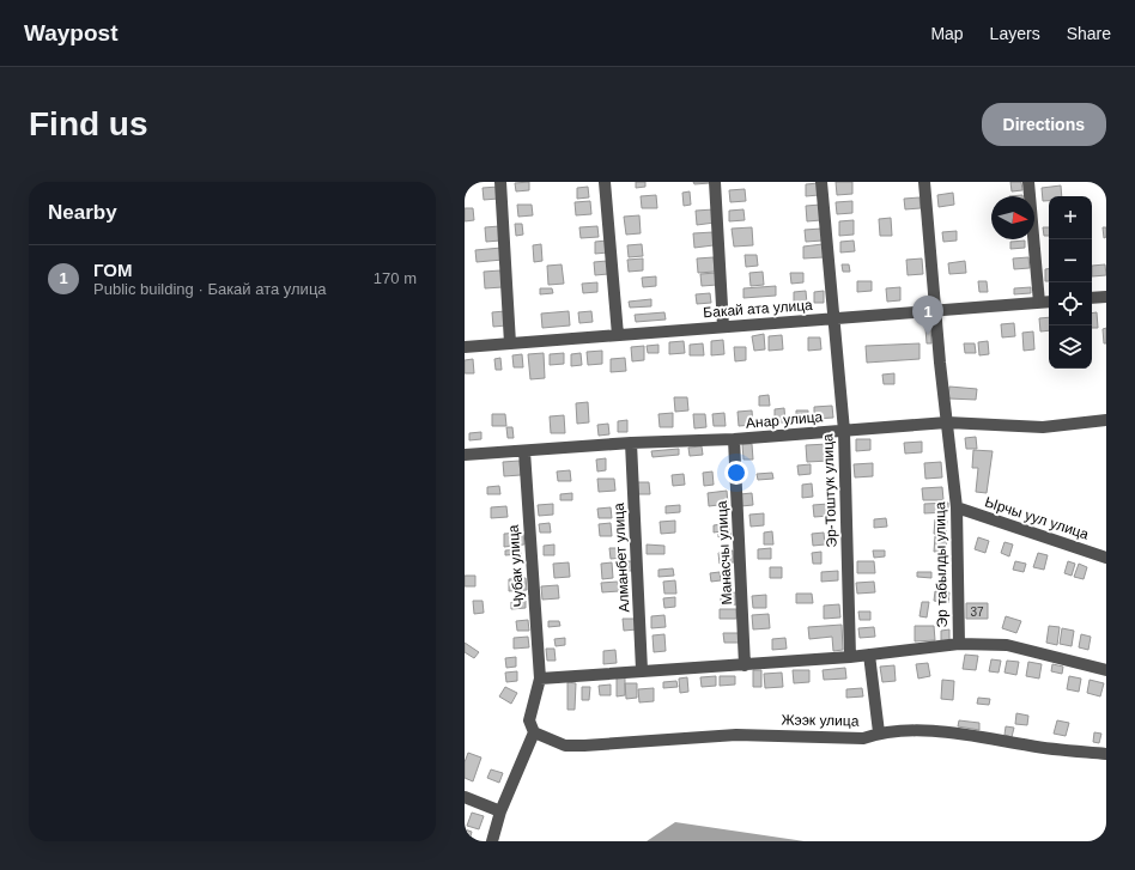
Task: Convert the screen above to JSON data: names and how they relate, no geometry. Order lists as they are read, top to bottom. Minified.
{"streets":{"street":["Бакай ата улица","Анар улица","Эр-Тоштук улица","Ырчы уул улица","Манасчы улица","Алманбет улица","Эр табылды улица","Чубак улица","Жээк улица"]},"crossings":[["Бакай ата улица","Эр-Тоштук улица"],["Бакай ата улица","Эр табылды улица"],["Анар улица","Эр-Тоштук улица"],["Анар улица","Манасчы улица"],["Анар улица","Алманбет улица"],["Анар улица","Эр табылды улица"],["Анар улица","Чубак улица"],["Ырчы уул улица","Эр табылды улица"]],"house_numbers":["37"],"north":"right","page":{"header":"Waypost","nav":["Map","Layers","Share"],"buttons":"Directions","title":"Find us","heading":"Nearby","map_buttons":["+","−"],"list":[{"mark":"1","name":"ГОМ","note":"Public building · Бакай ата улица","value":"170 m"}],"pins":"1"}}
